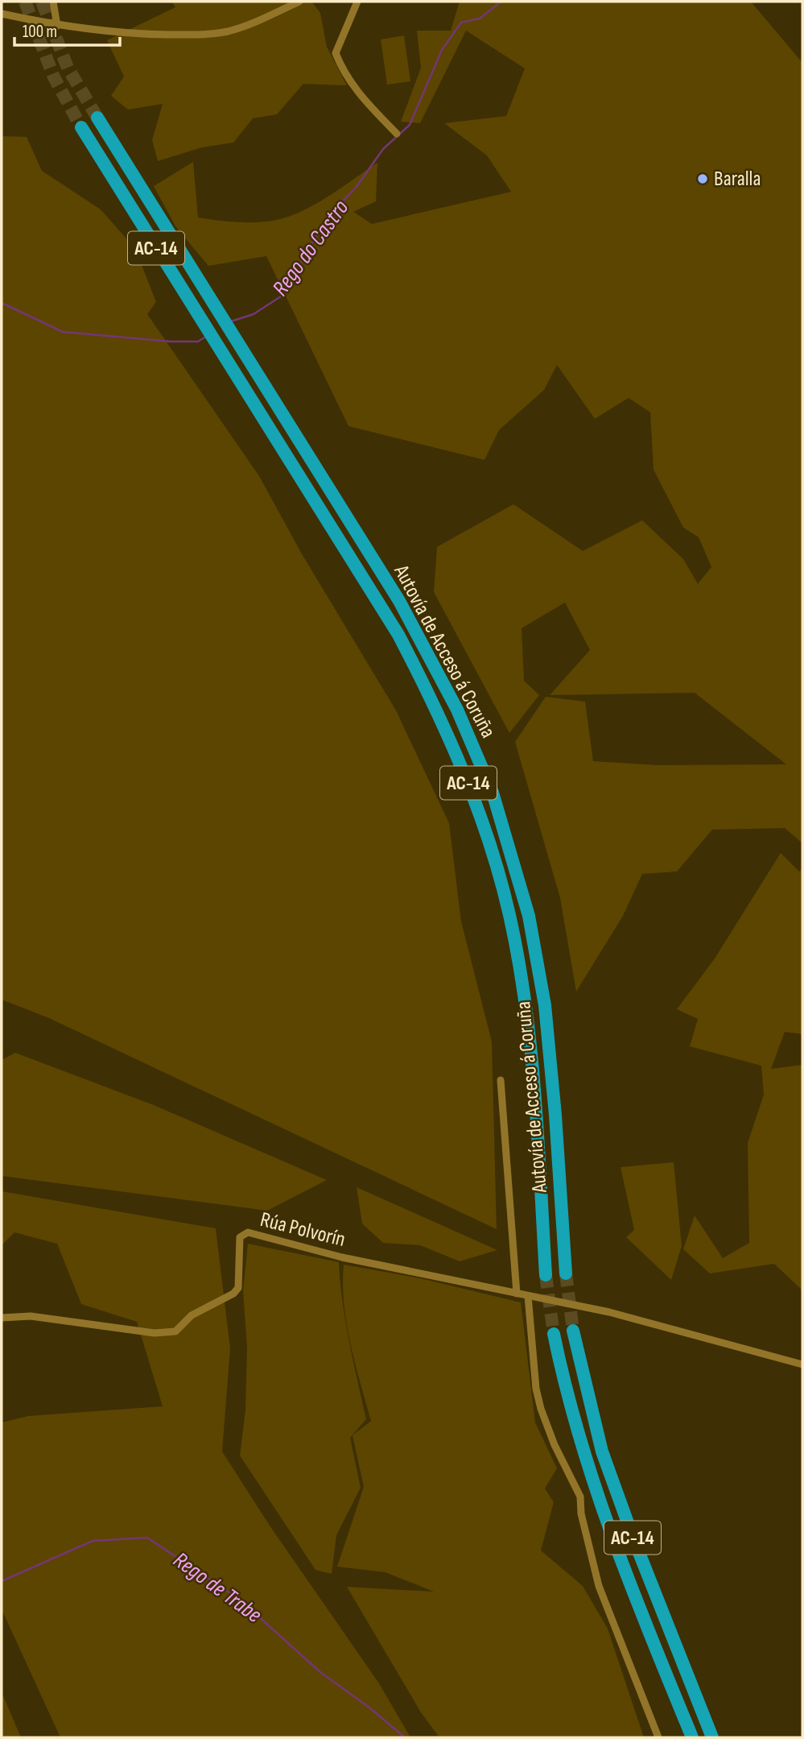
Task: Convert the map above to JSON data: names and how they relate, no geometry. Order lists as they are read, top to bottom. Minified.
{"streets":{"highway":["AC-14","Autovía de Acceso á Coruña"],"street":["Rúa Polvorín"]},"water":["Rego do Castro","Rego de Trabe"],"places":["Baralla"],"scale_bar":"100 m"}
